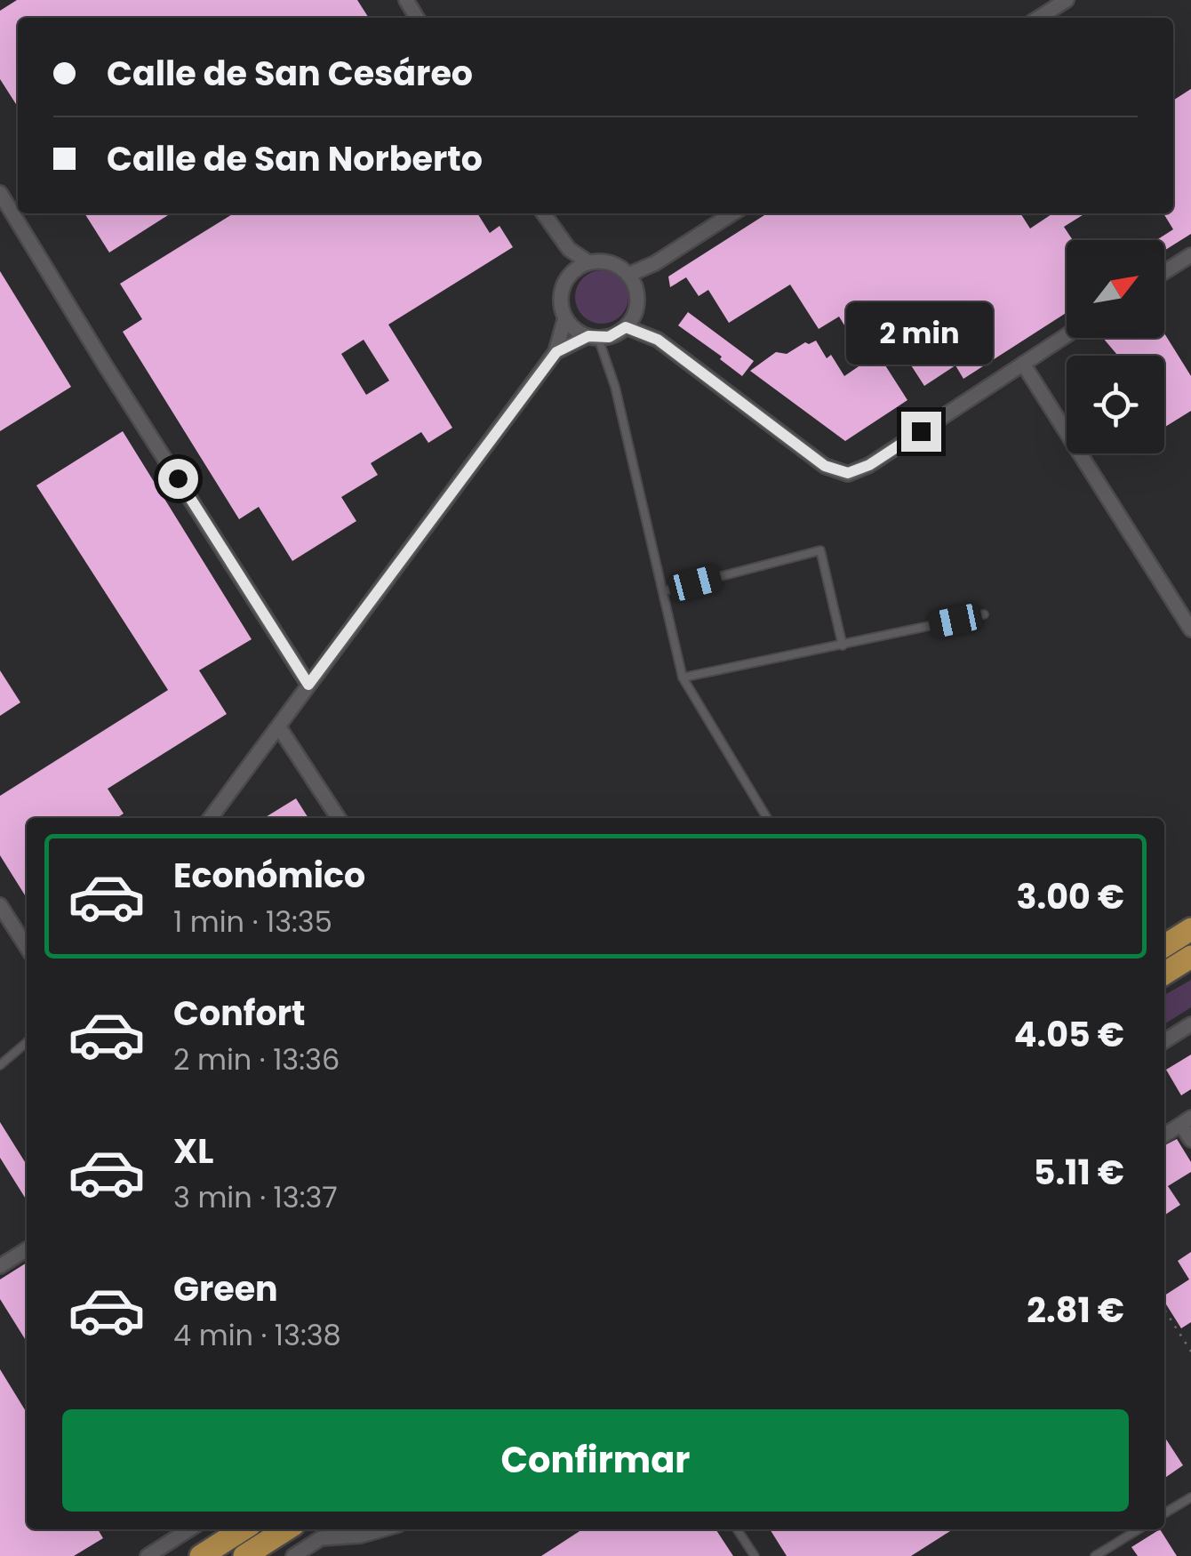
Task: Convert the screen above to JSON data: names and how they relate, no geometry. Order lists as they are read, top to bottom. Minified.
{"north":"top right","page":{"banner":["Calle de San Cesáreo","Calle de San Norberto"],"bubble":"2 min","list":[{"name":"Económico","note":"1 min · 13:35","value":"3.00 €"},{"name":"Confort","note":"2 min · 13:36","value":"4.05 €"},{"name":"XL","note":"3 min · 13:37","value":"5.11 €"},{"name":"Green","note":"4 min · 13:38","value":"2.81 €"}],"buttons":"Confirmar"}}
